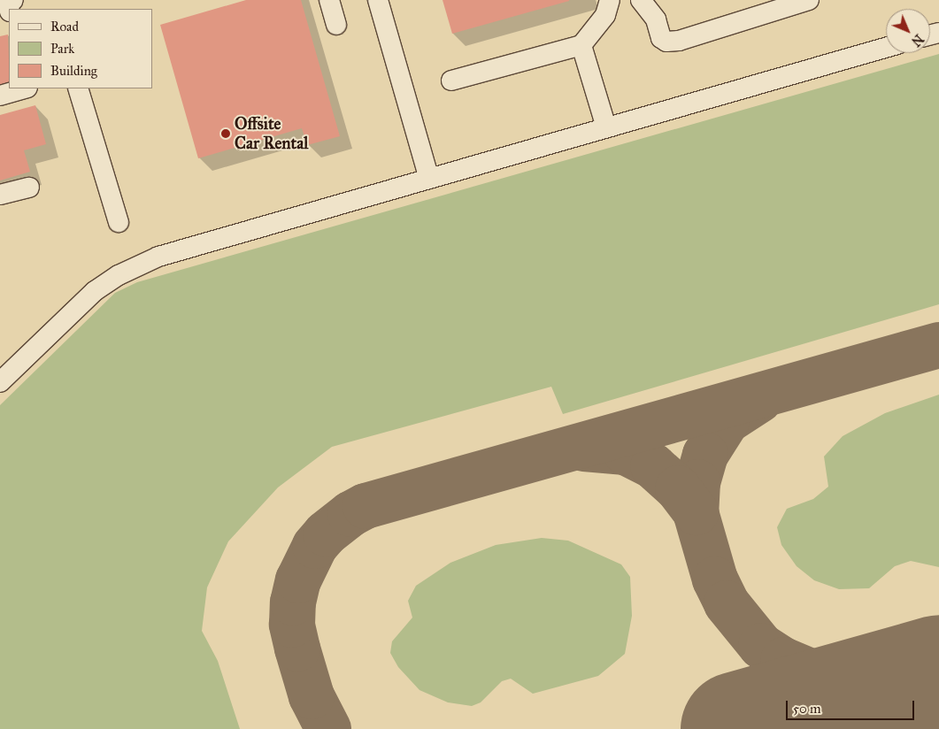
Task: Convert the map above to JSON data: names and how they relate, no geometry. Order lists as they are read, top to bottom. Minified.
{"places":["Offsite Car Rental"],"legend":["Road","Park","Building"],"scale_bar":"50 m","north":"bottom right"}
